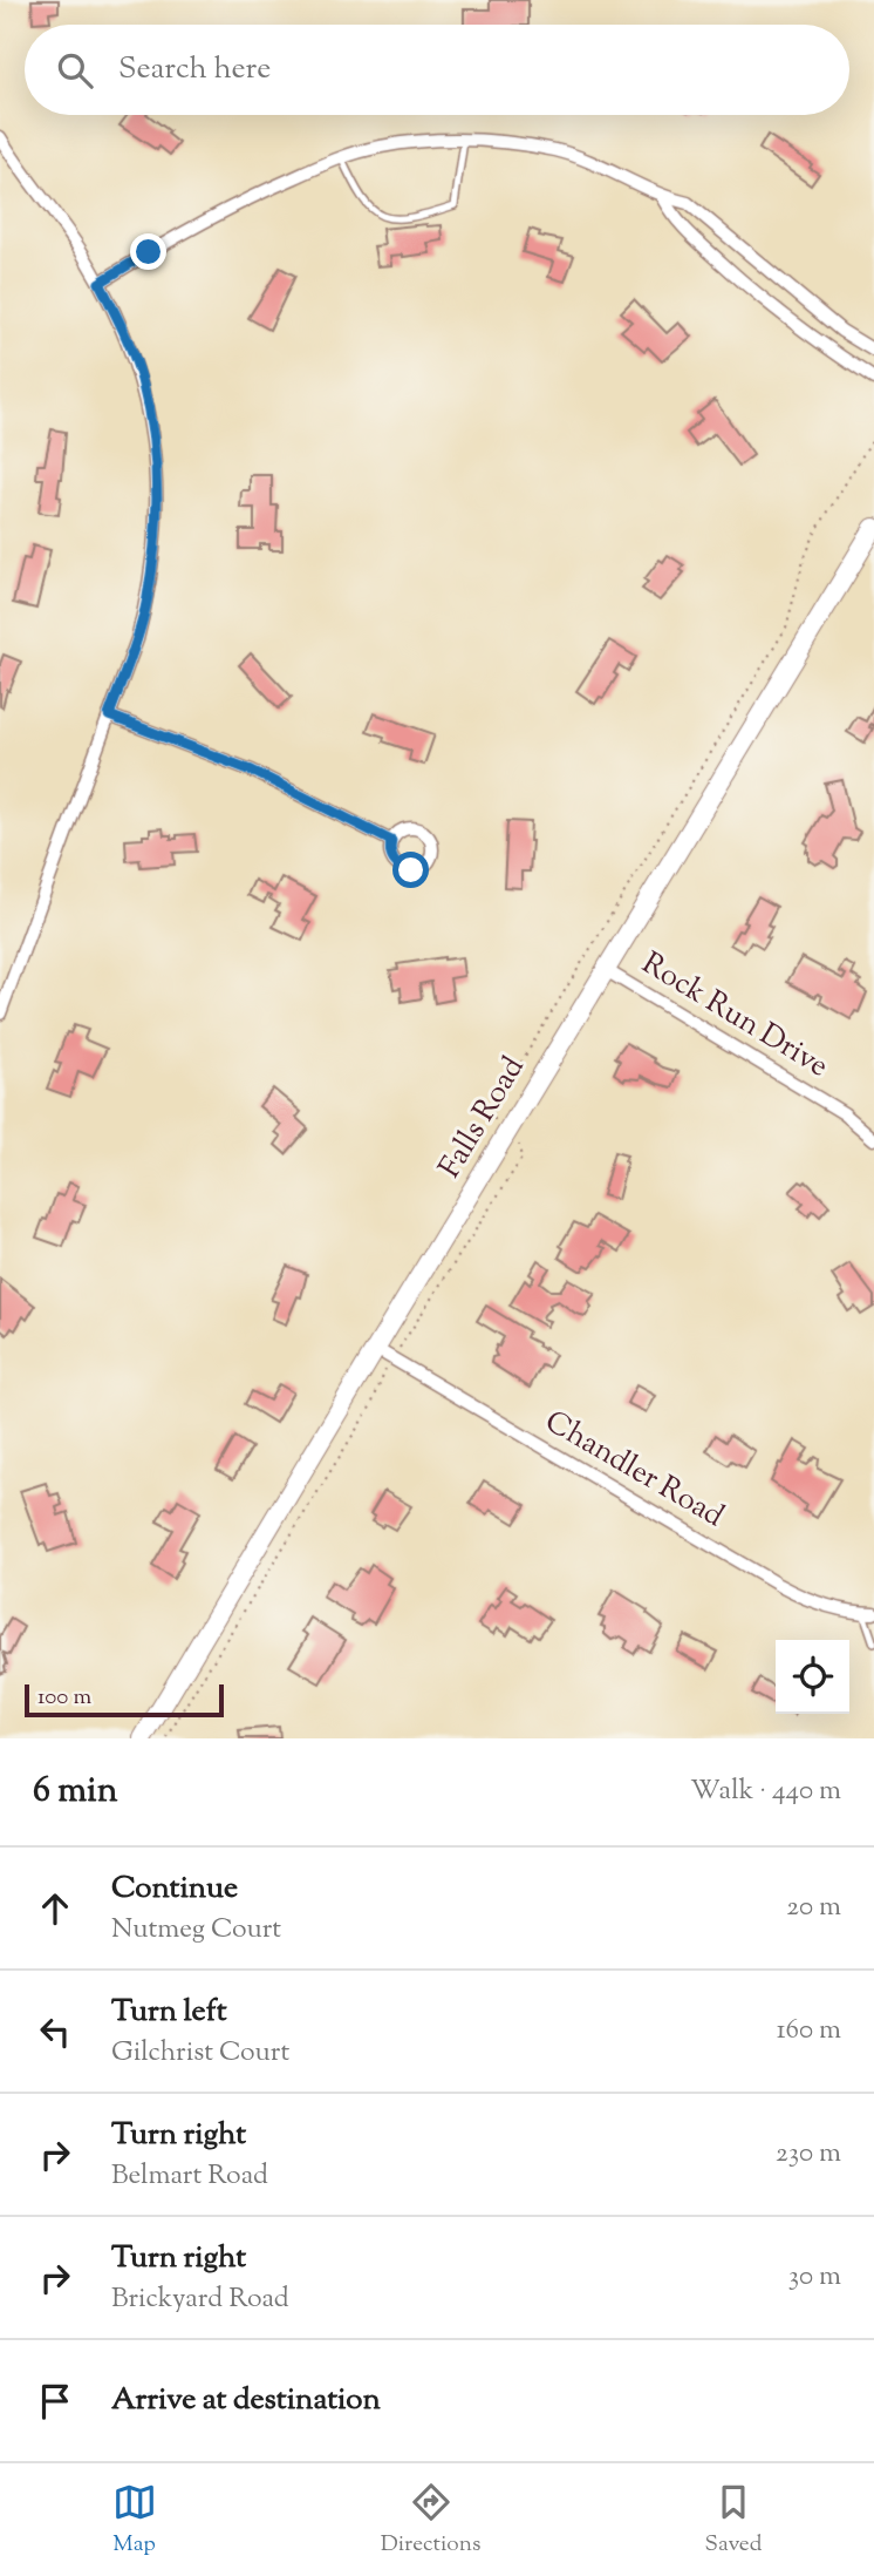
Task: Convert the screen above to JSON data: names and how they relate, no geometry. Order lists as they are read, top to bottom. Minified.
{"streets":{"main road":["Falls Road"],"street":["Rock Run Drive","Chandler Road"]},"crossings":[["Rock Run Drive","Falls Road"],["Falls Road","Chandler Road"]],"scale_bar":"100 m","page":{"search":"Search here","scale":"100 m","heading":["6 min","Walk · 440 m"],"list":[["Continue","Nutmeg Court","20 m"],["Turn left","Gilchrist Court","160 m"],["Turn right","Belmart Road","230 m"],["Turn right","Brickyard Road","30 m"],"Arrive at destination"],"nav":["Map","Directions","Saved"]}}
